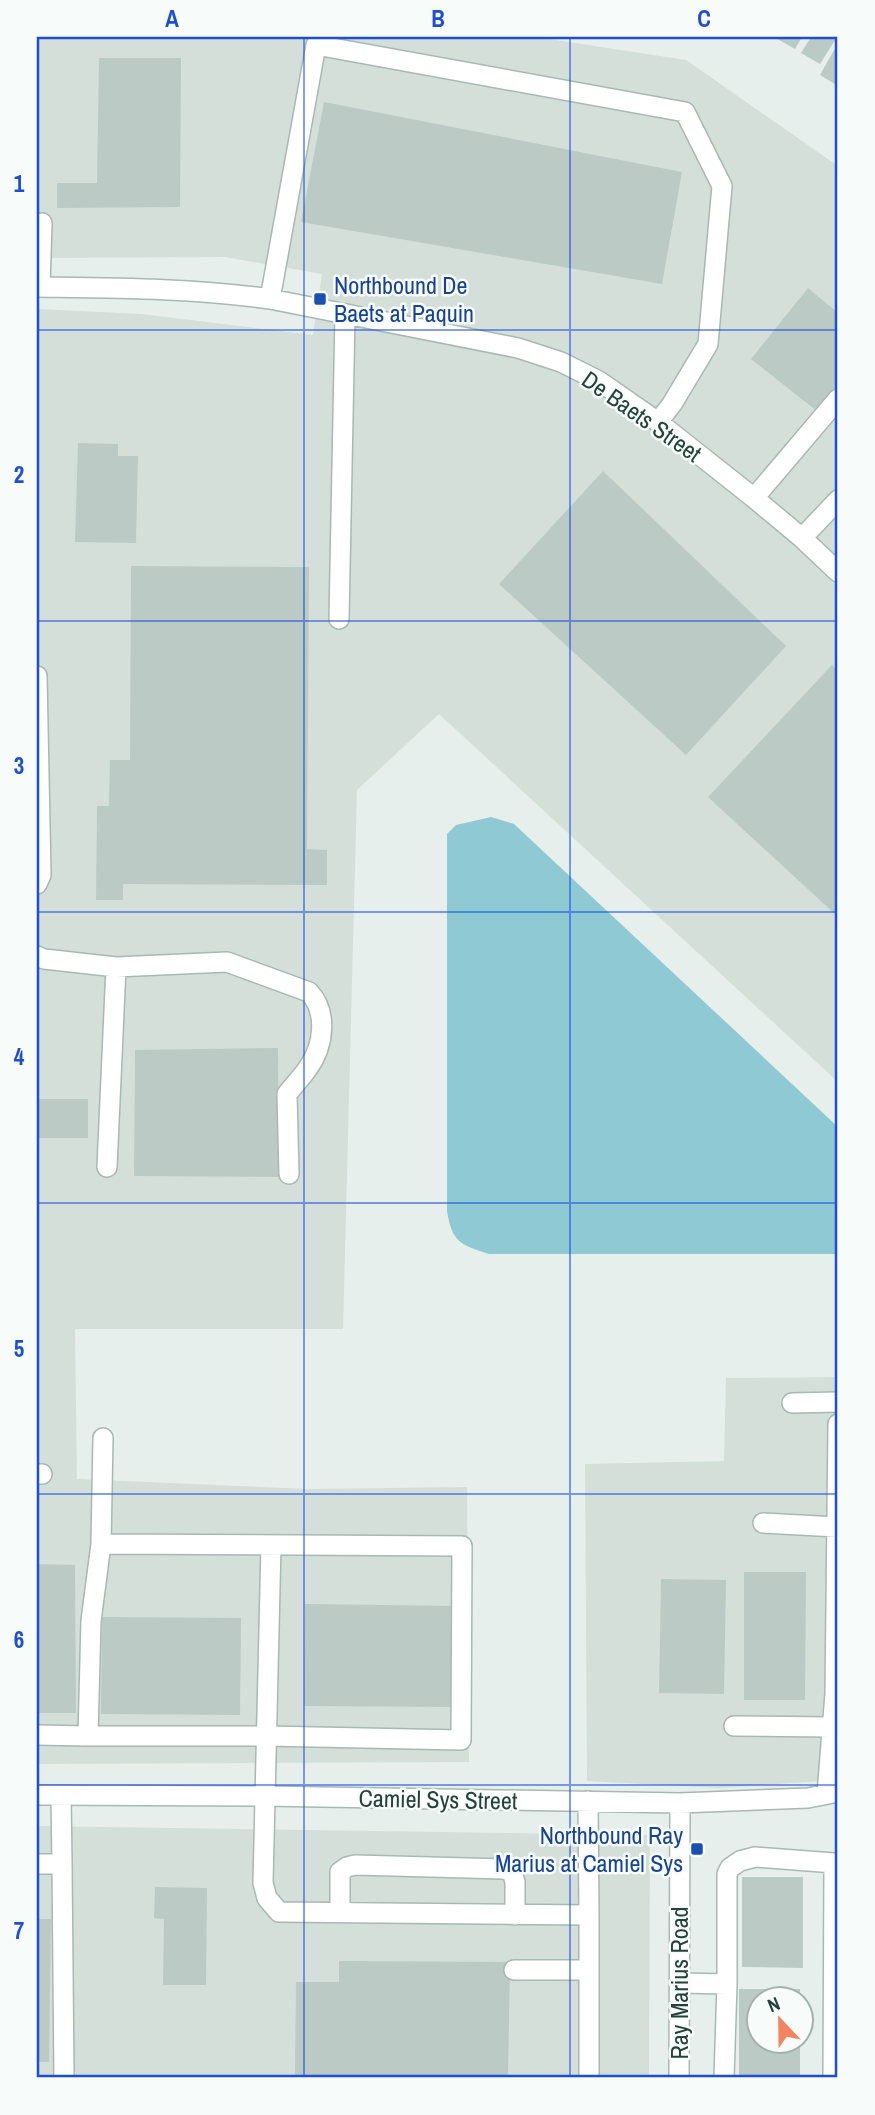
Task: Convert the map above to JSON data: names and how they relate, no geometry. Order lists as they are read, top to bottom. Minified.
{"streets":{"street":["De Baets Street","Camiel Sys Street","Ray Marius Road"]},"crossings":[["Camiel Sys Street","Ray Marius Road"]],"places":{"transit":["Northbound De Baets at Paquin","Northbound Ray Marius at Camiel Sys"]},"north":"top","grid":{"columns":["A","B","C"],"rows":["1","2","3","4","5","6","7"]}}
